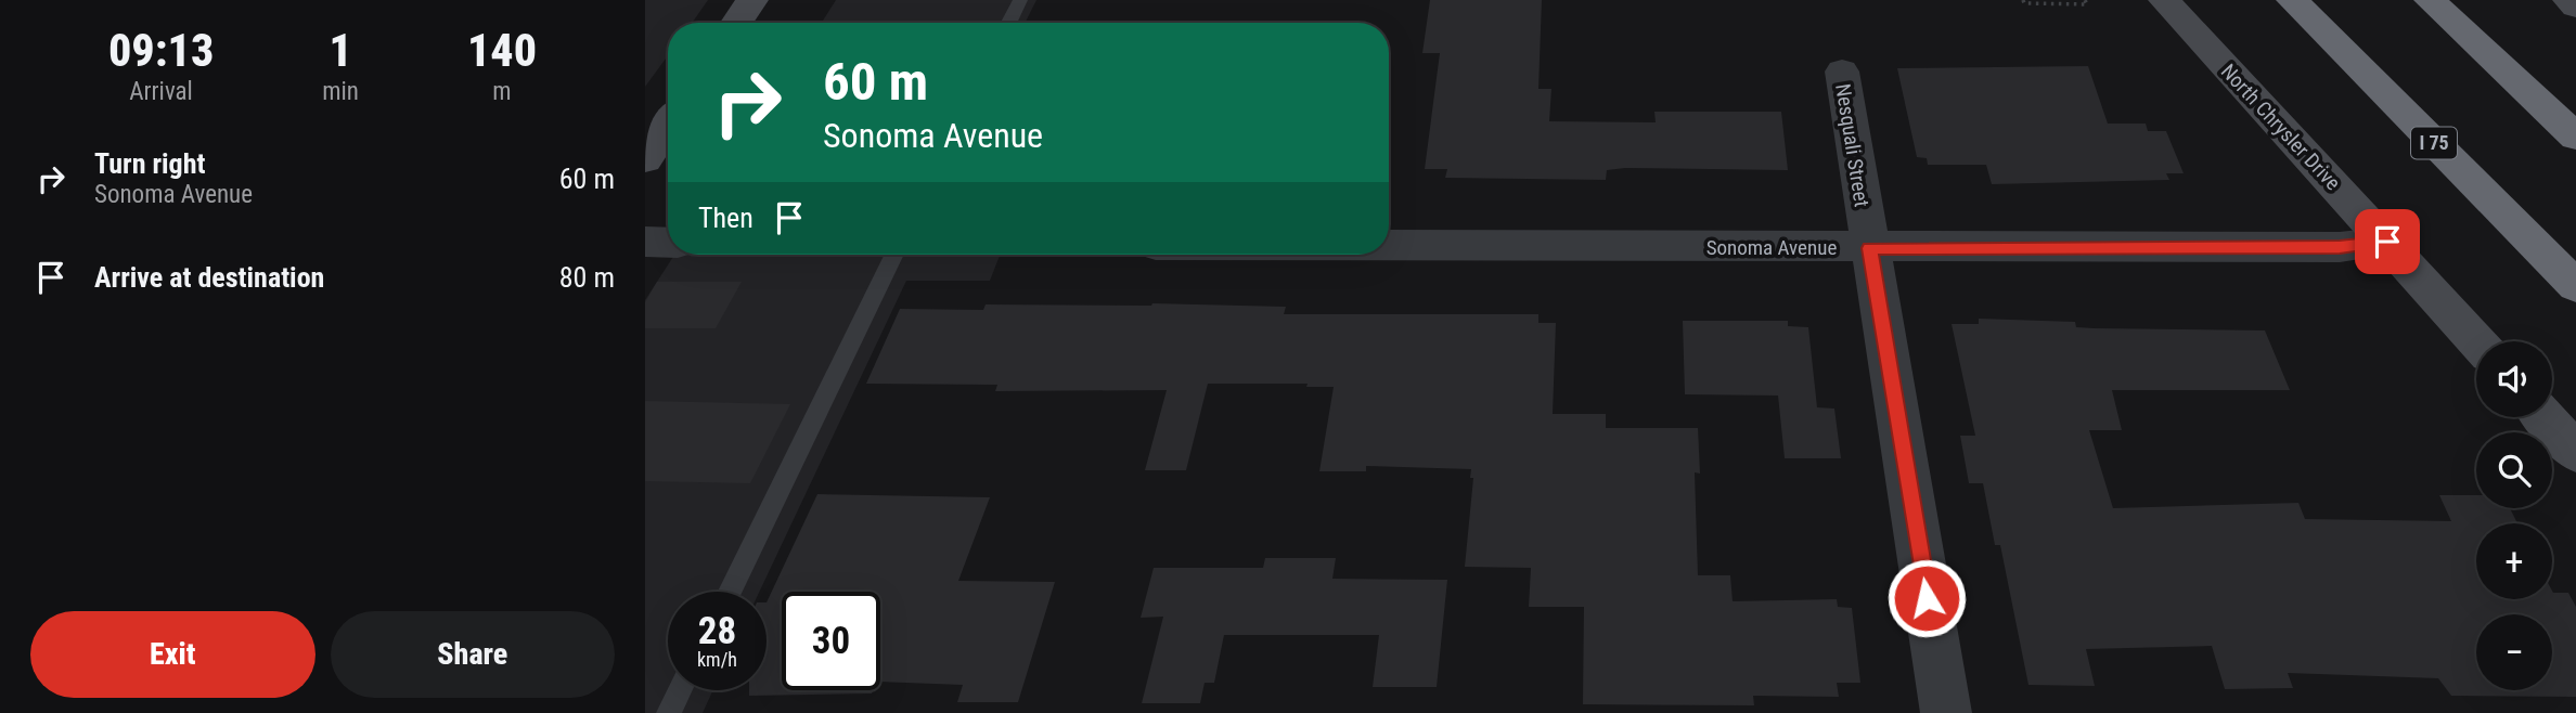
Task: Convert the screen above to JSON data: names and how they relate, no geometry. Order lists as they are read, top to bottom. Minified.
{"streets":{"highway":["I 75"],"main road":["North Chrysler Drive"],"street":["Nesquali Street","Sonoma Avenue"]},"crossings":[["North Chrysler Drive","Sonoma Avenue"],["Nesquali Street","Sonoma Avenue"]],"page":{"eta":["09:13","Arrival","1","min","140","m"],"turn":["60 m","Sonoma Avenue"],"list":[{"name":"Turn right","note":"Sonoma Avenue","value":"60 m"},{"name":"Arrive at destination","value":"80 m"}],"then":"Then","map_buttons":["+","−"],"speed":"28 km/h","limit":"30","buttons":["Exit","Share"]}}
